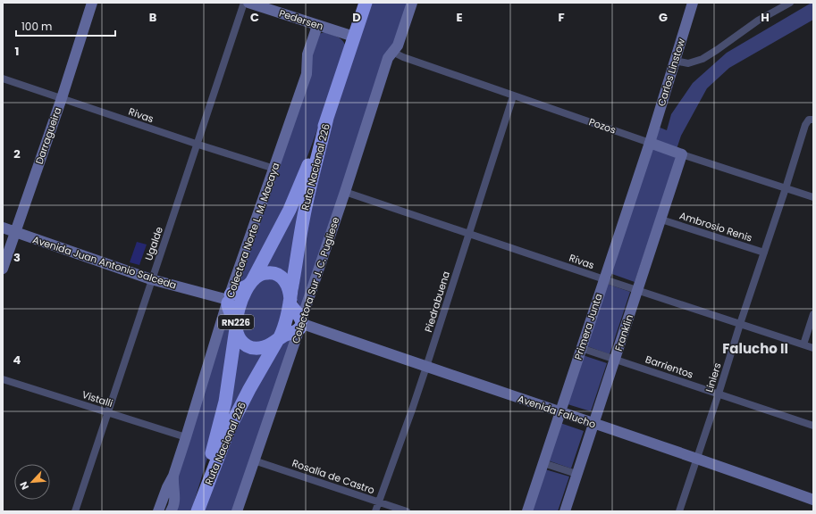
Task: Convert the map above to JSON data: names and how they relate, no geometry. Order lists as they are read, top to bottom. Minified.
{"streets":{"highway":["Ruta Nacional 226","RN226"],"main road":["Pedersen","Carlos Linstow","Pozos","Darragueira","Colectora Norte L. M. Macaya","Avenida Juan Antonio Salceda","Colectora Sur J. C. Pugliese","Primera Junta","Franklin","Avenida Falucho"],"street":["Rivas","Ambrosio Renis","Ugalde","Piedrabuena","Barrientos","Liniers","Vistalli","Rosalía de Castro"]},"crossings":[["Pedersen","Ruta Nacional 226"],["Pedersen","Colectora Norte L. M. Macaya"],["Carlos Linstow","Pozos"],["Carlos Linstow","Primera Junta"],["Rivas","Darragueira"],["Rivas","Colectora Norte L. M. Macaya"],["Rivas","Ugalde"],["Rivas","Colectora Sur J. C. Pugliese"],["Rivas","Piedrabuena"],["Rivas","Primera Junta"],["Rivas","Franklin"],["Rivas","Liniers"],["Pozos","Colectora Sur J. C. Pugliese"],["Pozos","Piedrabuena"],["Pozos","Primera Junta"],["Pozos","Franklin"],["Pozos","Liniers"],["Darragueira","Avenida Juan Antonio Salceda"],["Ruta Nacional 226","RN226"],["Ambrosio Renis","Franklin"],["Ambrosio Renis","Liniers"],["Colectora Norte L. M. Macaya","Avenida Juan Antonio Salceda"],["Colectora Norte L. M. Macaya","Vistalli"],["Ugalde","Avenida Juan Antonio Salceda"],["Ugalde","Vistalli"],["Colectora Sur J. C. Pugliese","Avenida Falucho"],["Colectora Sur J. C. Pugliese","Rosalía de Castro"],["Piedrabuena","Avenida Falucho"],["Piedrabuena","Rosalía de Castro"],["Primera Junta","Barrientos"],["Primera Junta","Avenida Falucho"],["Franklin","Barrientos"],["Franklin","Avenida Falucho"],["Barrientos","Liniers"],["Liniers","Avenida Falucho"]],"districts":["Falucho II"],"scale_bar":"100 m","north":"bottom left","grid":{"columns":["B","C","D","E","F","G","H"],"rows":["1","2","3","4"]}}
